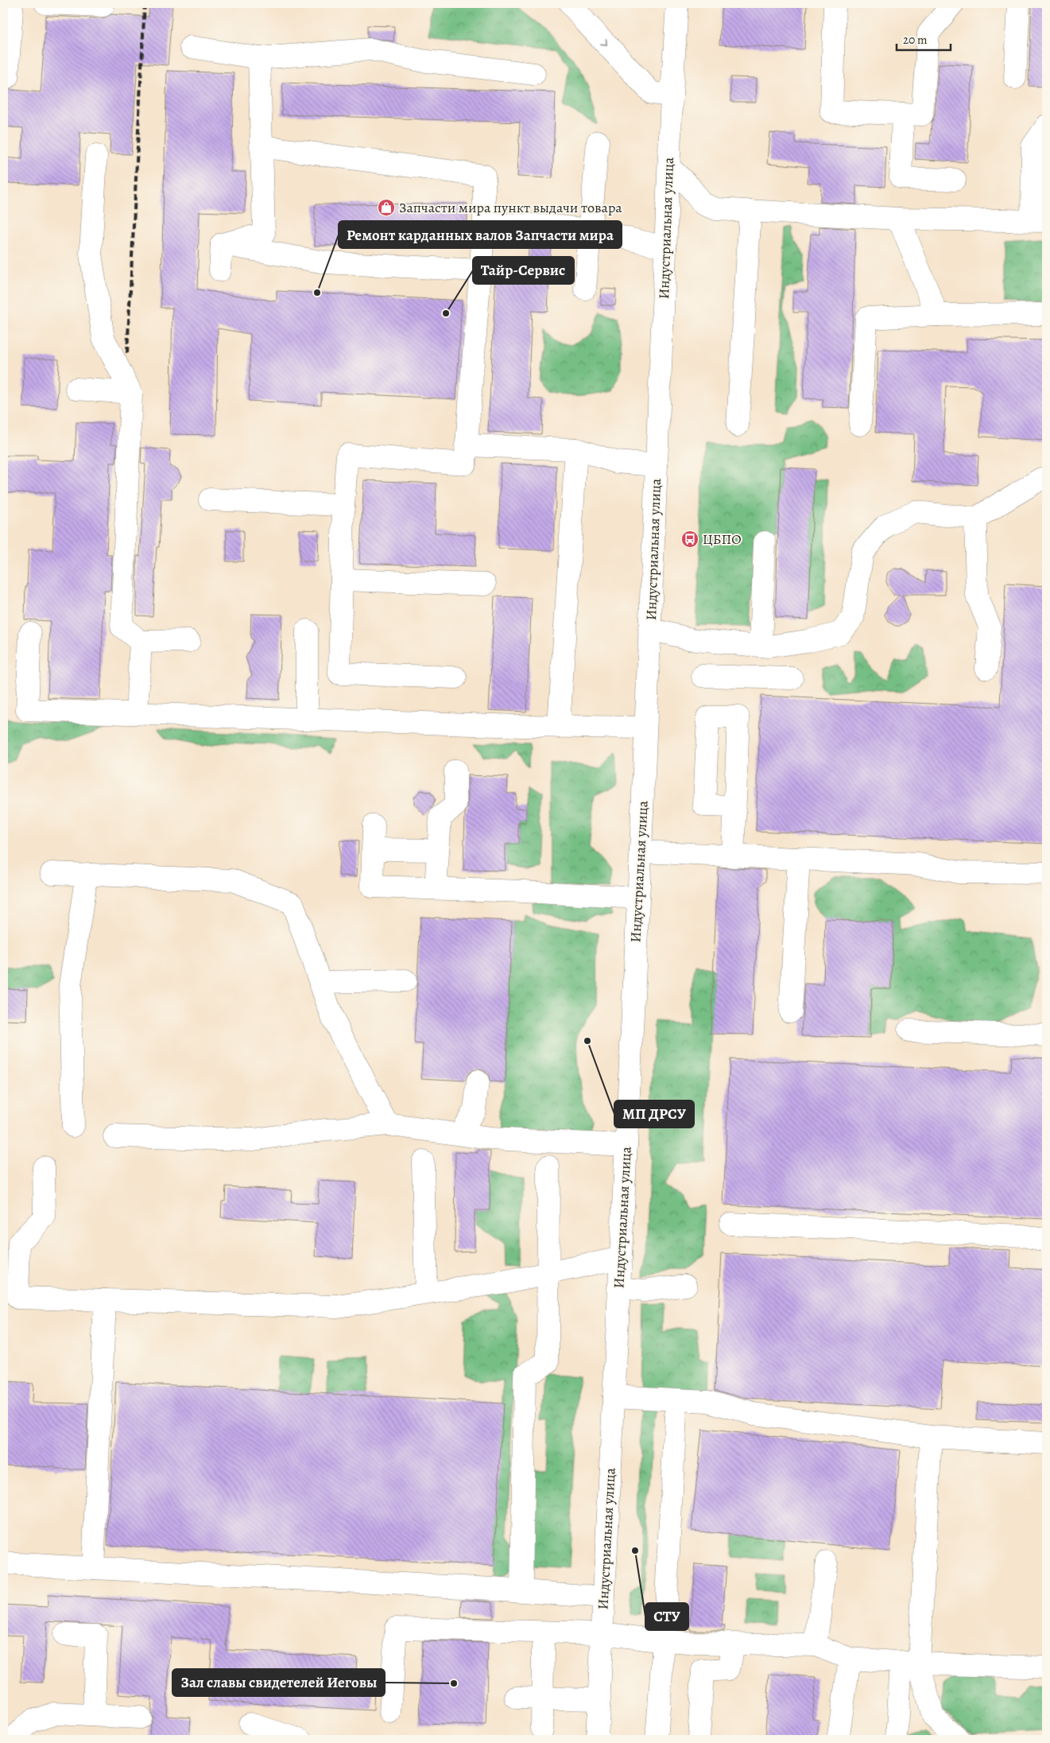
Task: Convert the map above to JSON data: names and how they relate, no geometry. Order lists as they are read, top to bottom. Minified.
{"streets":{"main road":["Индустриальная улица"]},"places":{"shop":["Запчасти мира пункт выдачи товара"],"other":["Ремонт карданных валов Запчасти мира","Тайр-Сервис","МП ДРСУ","СТУ","Зал славы свидетелей Иеговы"],"bus stop":["ЦБПО"]},"scale_bar":"20 m"}
